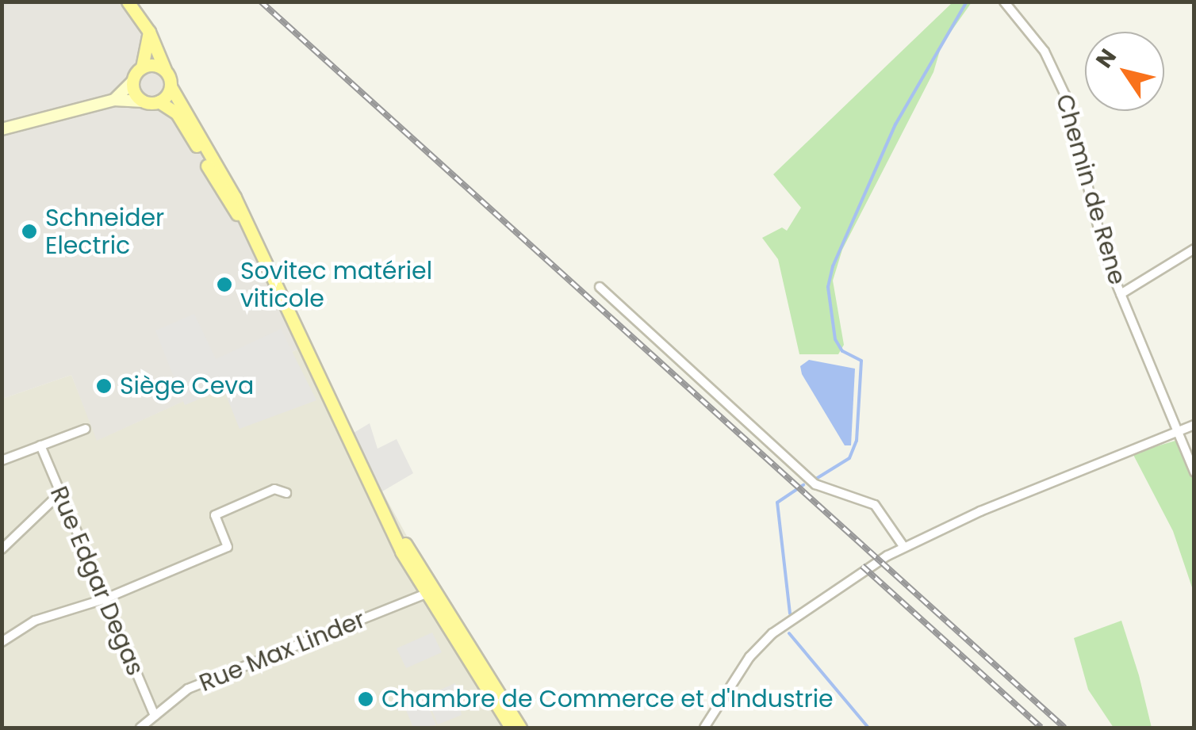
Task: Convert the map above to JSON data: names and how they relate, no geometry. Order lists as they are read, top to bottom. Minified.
{"streets":{"street":["Chemin de Rene","Rue Edgar Degas","Rue Max Linder"]},"crossings":[["Rue Edgar Degas","Rue Max Linder"]],"places":["Schneider Electric","Sovitec matériel viticole","Siège Ceva","Chambre de Commerce et d'Industrie"],"north":"top left"}
